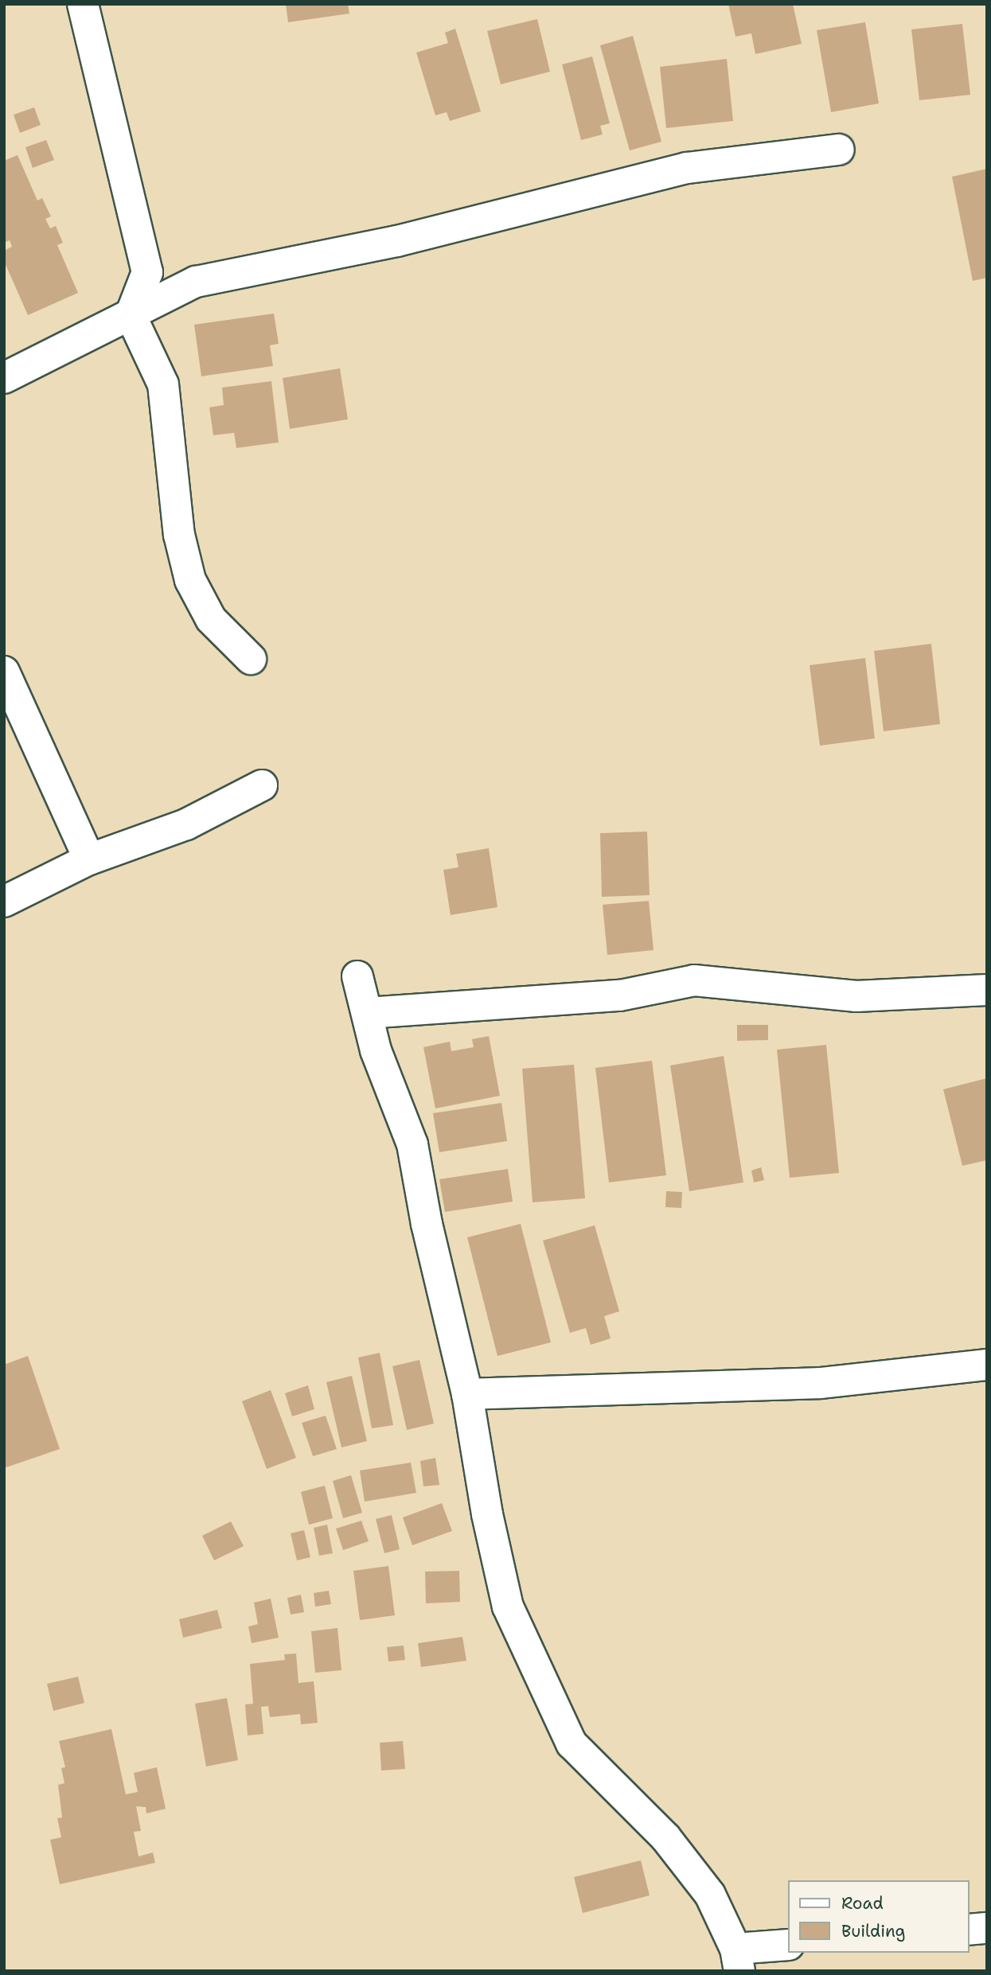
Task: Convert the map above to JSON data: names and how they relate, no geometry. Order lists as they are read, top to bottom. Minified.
{"legend":["Road","Building"]}
